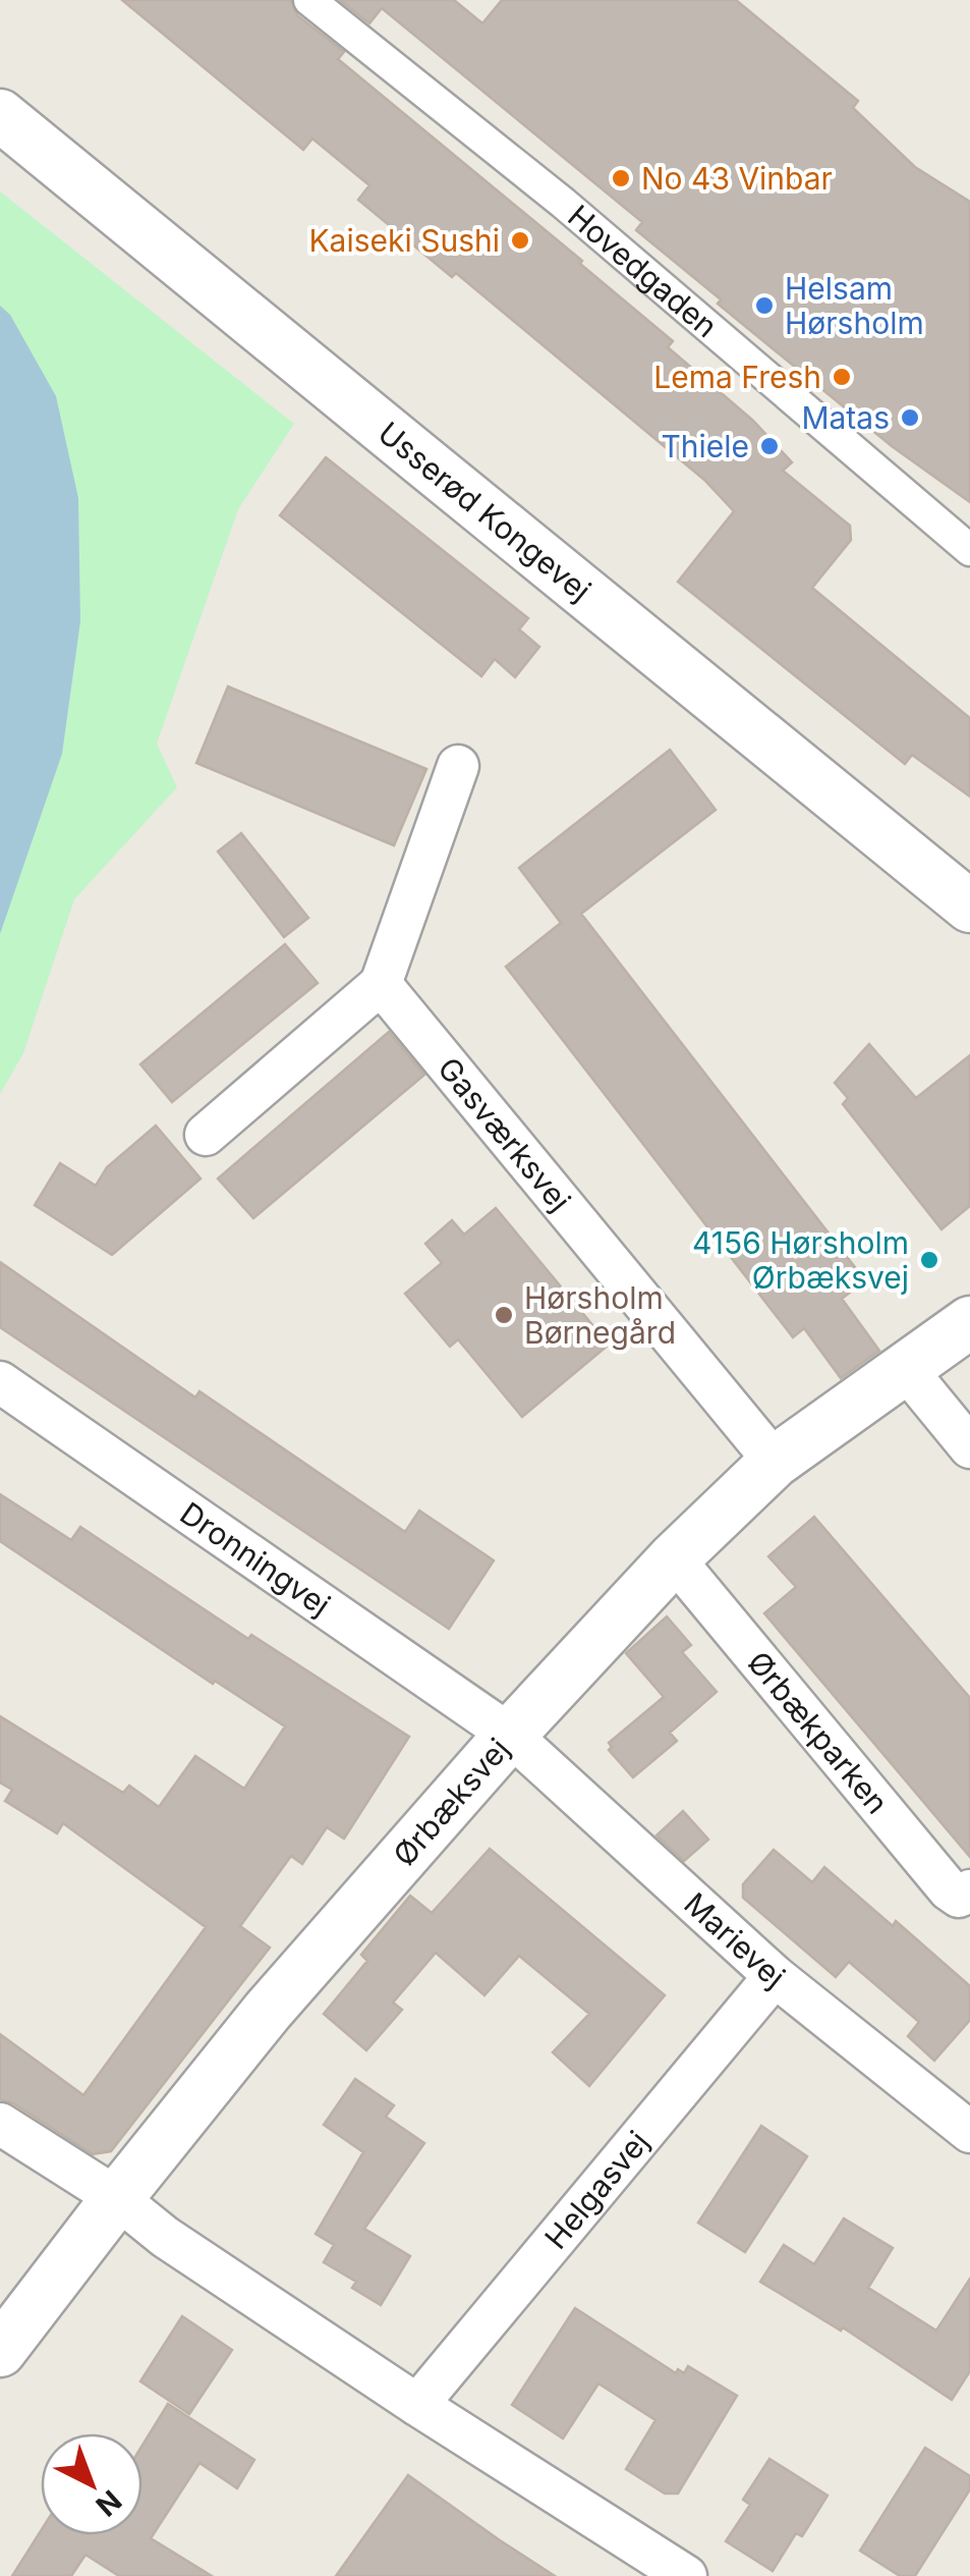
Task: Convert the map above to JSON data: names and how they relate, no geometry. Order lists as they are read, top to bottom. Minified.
{"streets":{"street":["Hovedgaden","Usserød Kongevej","Gasværksvej","Dronningvej","Ørbækparken","Ørbæksvej","Marievej","Helgasvej"]},"crossings":[["Gasværksvej","Ørbæksvej"],["Dronningvej","Ørbæksvej"],["Dronningvej","Marievej"],["Ørbækparken","Ørbæksvej"],["Ørbæksvej","Marievej"],["Marievej","Helgasvej"]],"places":["No 43 Vinbar","Kaiseki Sushi","Helsam Hørsholm","Lema Fresh","Matas","Thiele","4156 Hørsholm Ørbæksvej","Hørsholm Børnegård"],"north":"bottom right"}
